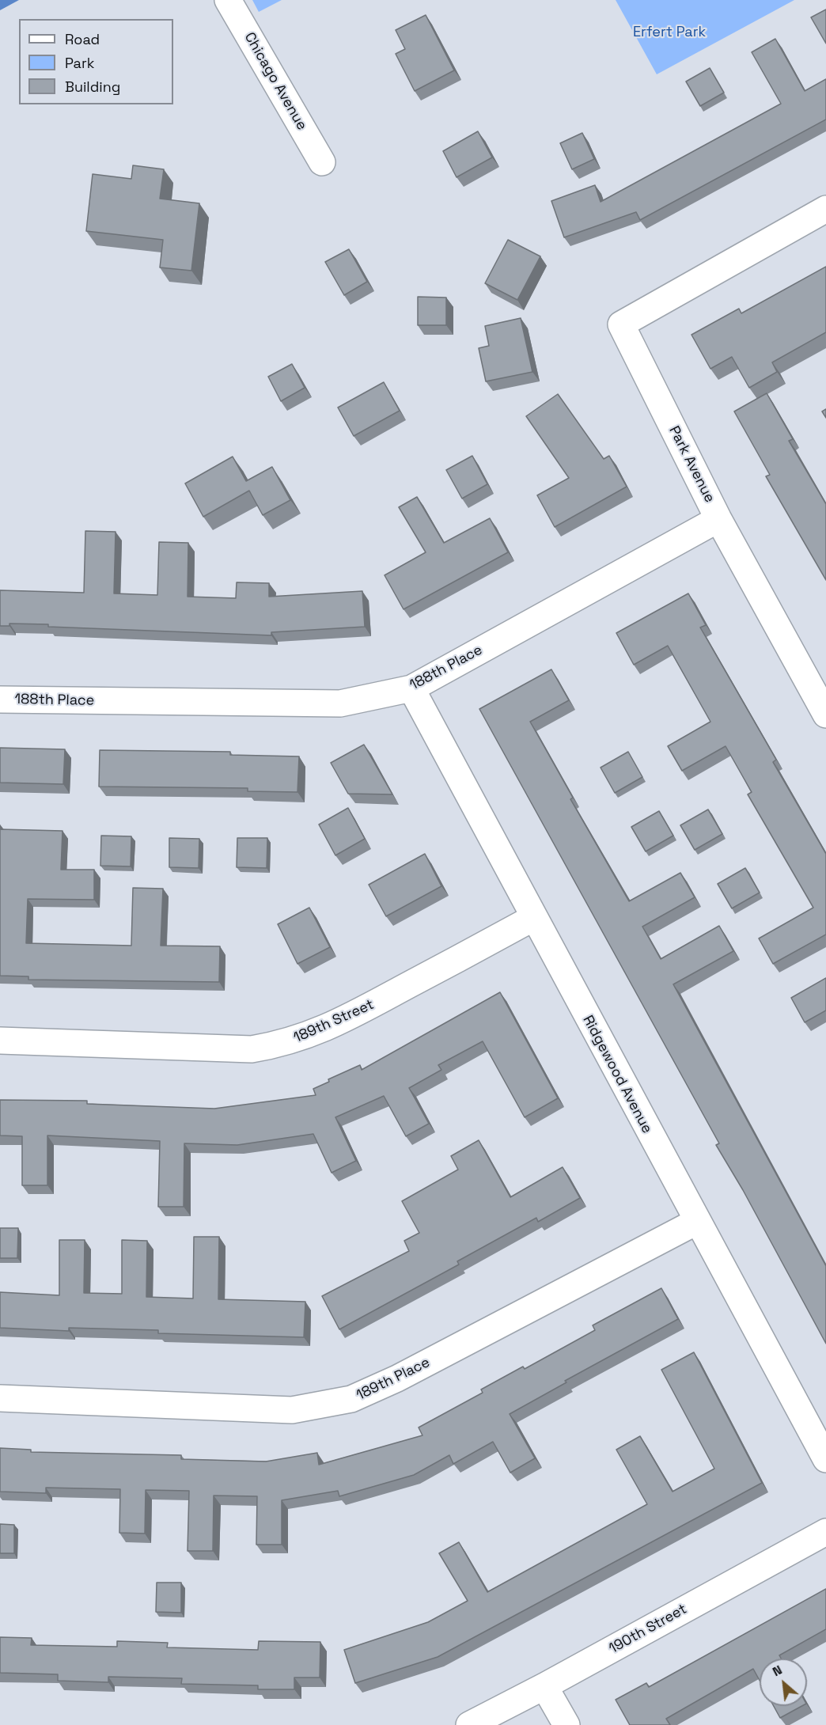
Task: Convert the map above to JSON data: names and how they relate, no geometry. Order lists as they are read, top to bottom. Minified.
{"streets":{"street":["Chicago Avenue","Park Avenue","188th Place","189th Street","Ridgewood Avenue","189th Place","190th Street"]},"crossings":[["Park Avenue","188th Place"],["188th Place","Ridgewood Avenue"],["189th Street","Ridgewood Avenue"],["Ridgewood Avenue","189th Place"]],"parks":["Erfert Park"],"legend":["Road","Park","Building"],"north":"top left"}
